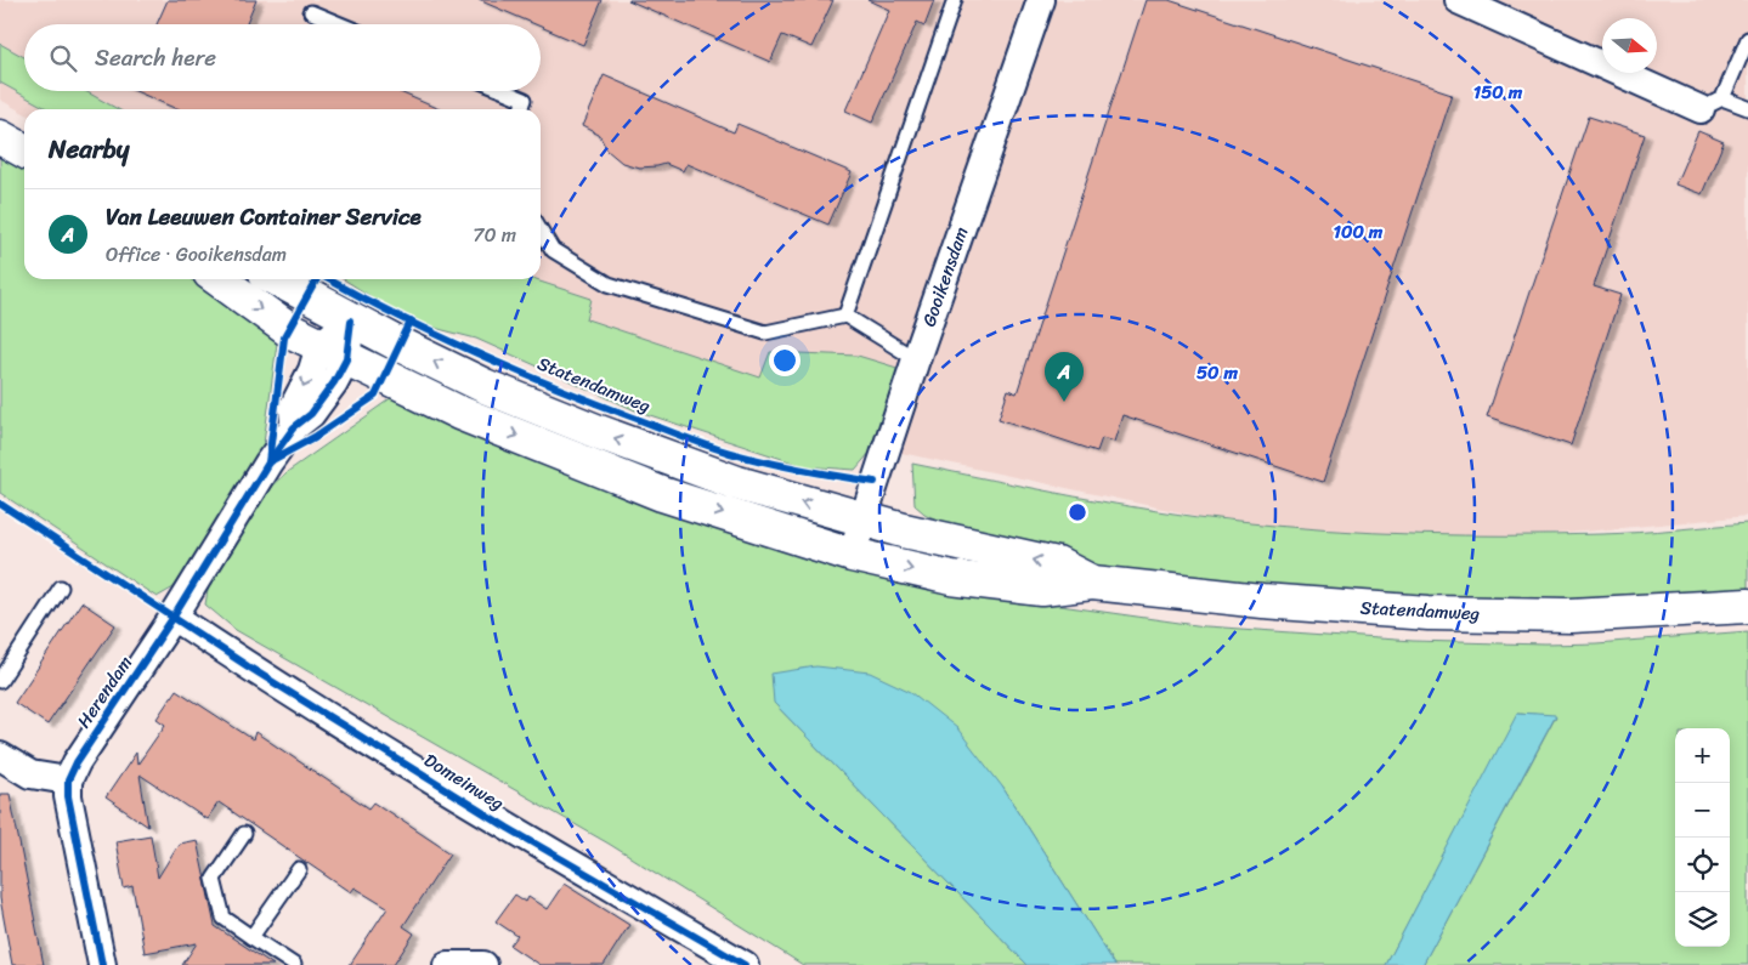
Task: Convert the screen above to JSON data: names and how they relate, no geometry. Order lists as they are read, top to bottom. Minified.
{"streets":{"main road":["Statendamweg"],"street":["Gooikensdam","Herendam","Domeinweg"]},"crossings":[["Gooikensdam","Statendamweg"],["Statendamweg","Herendam"],["Herendam","Domeinweg"]],"north":"right","page":{"search":"Search here","heading":"Nearby","list":[{"mark":"A","name":"Van Leeuwen Container Service","note":"Office · Gooikensdam","value":"70 m"}],"pins":"A","map_buttons":["+","−"]},"rings":["150 m","100 m","50 m"]}
